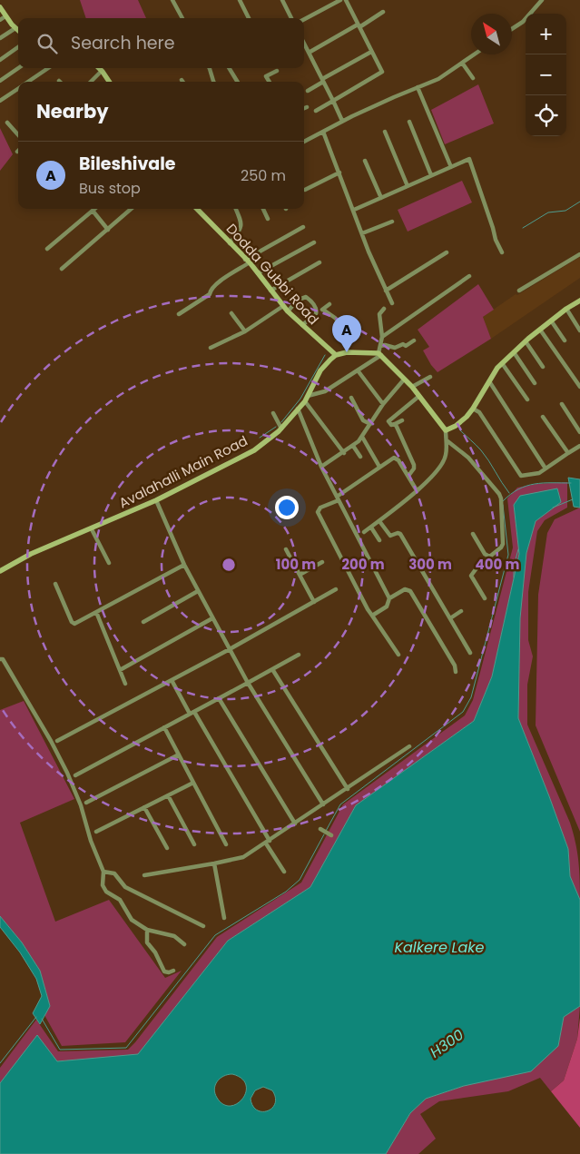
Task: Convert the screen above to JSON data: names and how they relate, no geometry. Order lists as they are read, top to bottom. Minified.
{"streets":{"main road":["Dodda Gubbi Road","Avalahalli Main Road"]},"crossings":[["Dodda Gubbi Road","Avalahalli Main Road"]],"water":["Kalkere Lake","H300"],"north":"top left","page":{"map_buttons":["+","−"],"search":"Search here","heading":"Nearby","list":[{"mark":"A","name":"Bileshivale","note":"Bus stop","value":"250 m"}],"pins":"A"},"rings":["100 m","200 m","300 m","400 m"]}
